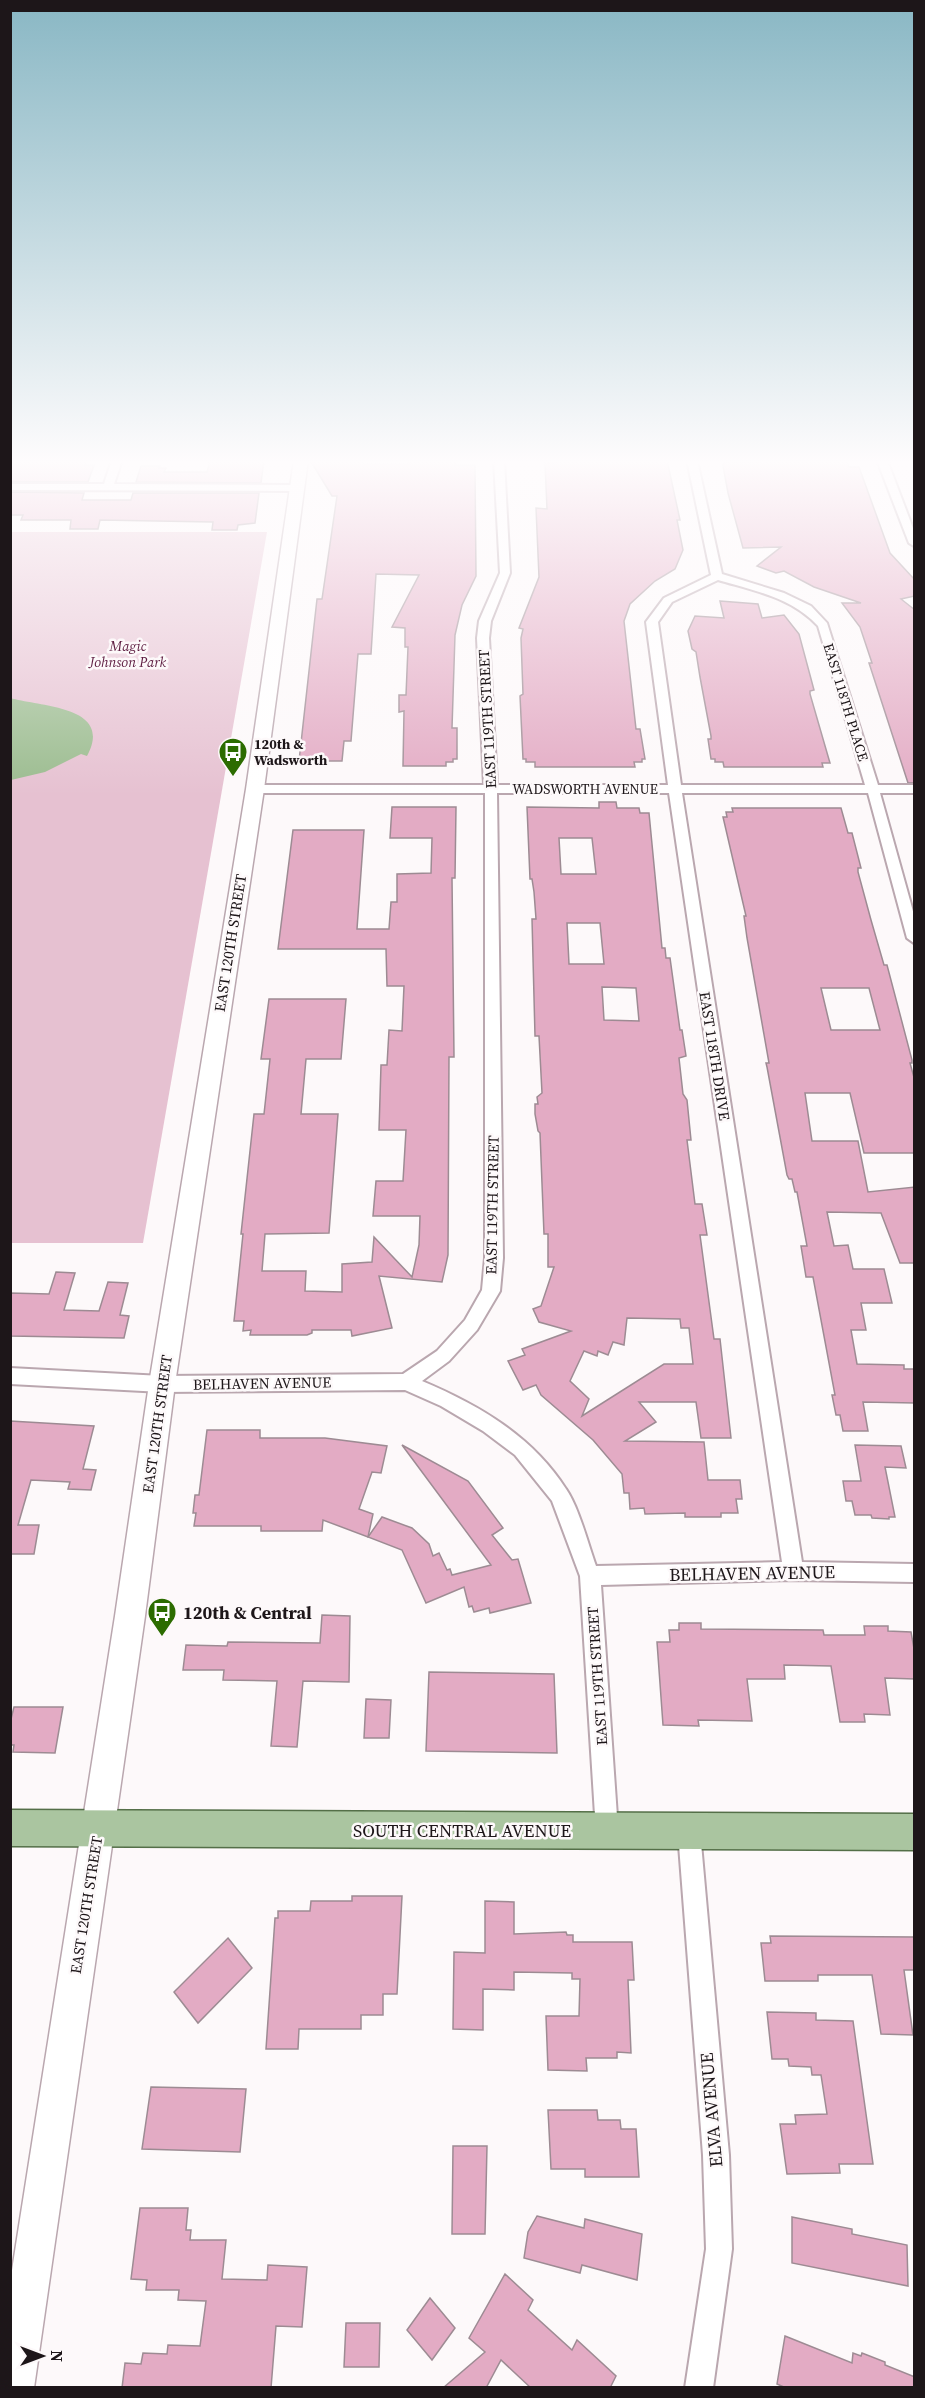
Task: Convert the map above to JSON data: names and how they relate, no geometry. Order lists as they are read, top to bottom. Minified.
{"streets":{"main road":["SOUTH CENTRAL AVENUE"],"street":["EAST 118TH PLACE","EAST 119TH STREET","WADSWORTH AVENUE","EAST 120TH STREET","EAST 118TH DRIVE","BELHAVEN AVENUE","ELVA AVENUE"]},"crossings":[["EAST 118TH PLACE","WADSWORTH AVENUE"],["EAST 118TH PLACE","EAST 118TH DRIVE"],["EAST 119TH STREET","WADSWORTH AVENUE"],["EAST 119TH STREET","BELHAVEN AVENUE"],["EAST 119TH STREET","SOUTH CENTRAL AVENUE"],["WADSWORTH AVENUE","EAST 120TH STREET"],["WADSWORTH AVENUE","EAST 118TH DRIVE"],["EAST 120TH STREET","BELHAVEN AVENUE"],["EAST 120TH STREET","SOUTH CENTRAL AVENUE"],["EAST 118TH DRIVE","BELHAVEN AVENUE"],["SOUTH CENTRAL AVENUE","ELVA AVENUE"]],"parks":["Magic Johnson Park"],"places":{"bus stop":["120th & Wadsworth","120th & Central"]},"north":"right"}
